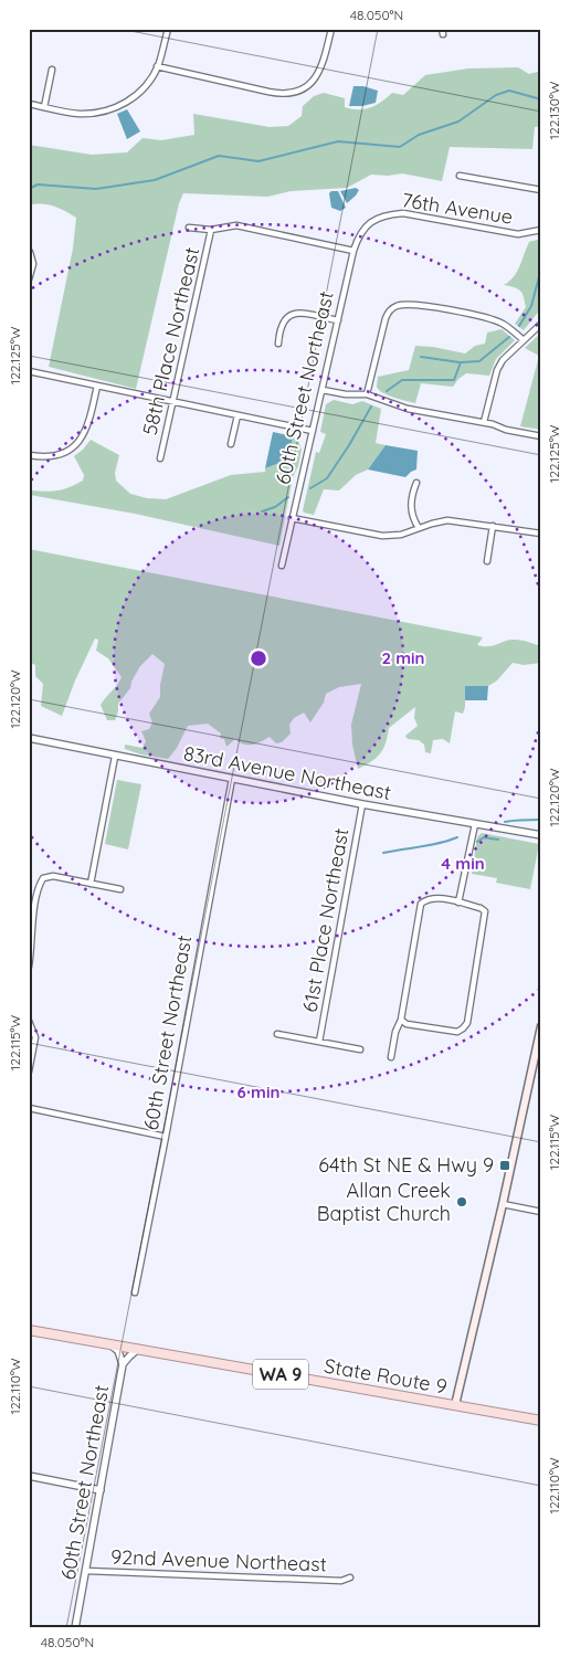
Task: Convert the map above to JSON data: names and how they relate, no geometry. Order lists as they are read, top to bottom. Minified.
{"streets":{"main road":["WA 9","State Route 9"],"street":["76th Avenue","58th Place Northeast","60th Street Northeast","83rd Avenue Northeast","61st Place Northeast","92nd Avenue Northeast"]},"crossings":[["76th Avenue","60th Street Northeast"],["60th Street Northeast","83rd Avenue Northeast"],["60th Street Northeast","State Route 9"],["60th Street Northeast","92nd Avenue Northeast"],["83rd Avenue Northeast","61st Place Northeast"]],"places":{"transit":["64th St NE & Hwy 9"],"other":["Allan Creek Baptist Church"]},"coordinates":["48.050°N","122.130°W","122.125°W","122.120°W","122.115°W","122.110°W"],"rings":["2 min","4 min","6 min"]}
